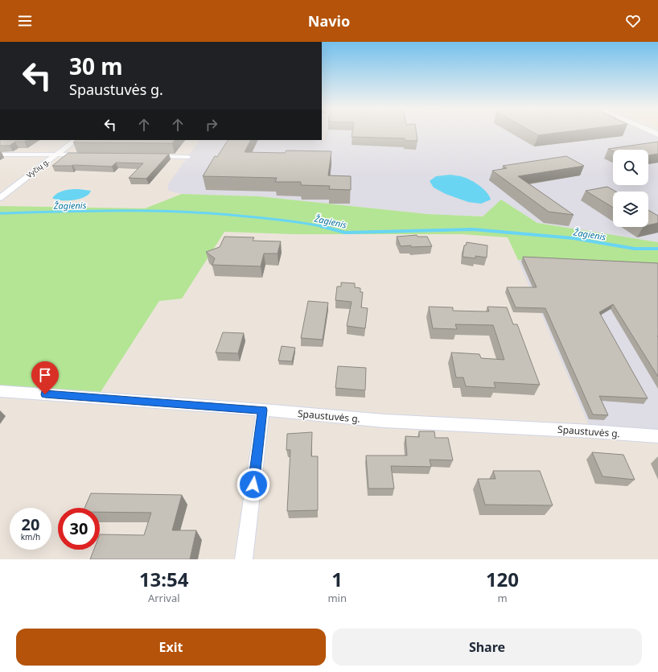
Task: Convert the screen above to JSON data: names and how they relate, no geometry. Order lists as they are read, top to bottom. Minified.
{"streets":{"street":["Vyčių g.","Spaustuvės g."]},"water":["Žagienis"],"page":{"header":"Navio","turn":["30 m","Spaustuvės g."],"speed":"20 km/h","limit":"30","eta":["13:54","Arrival","1","min","120","m"],"buttons":["Exit","Share"]}}
